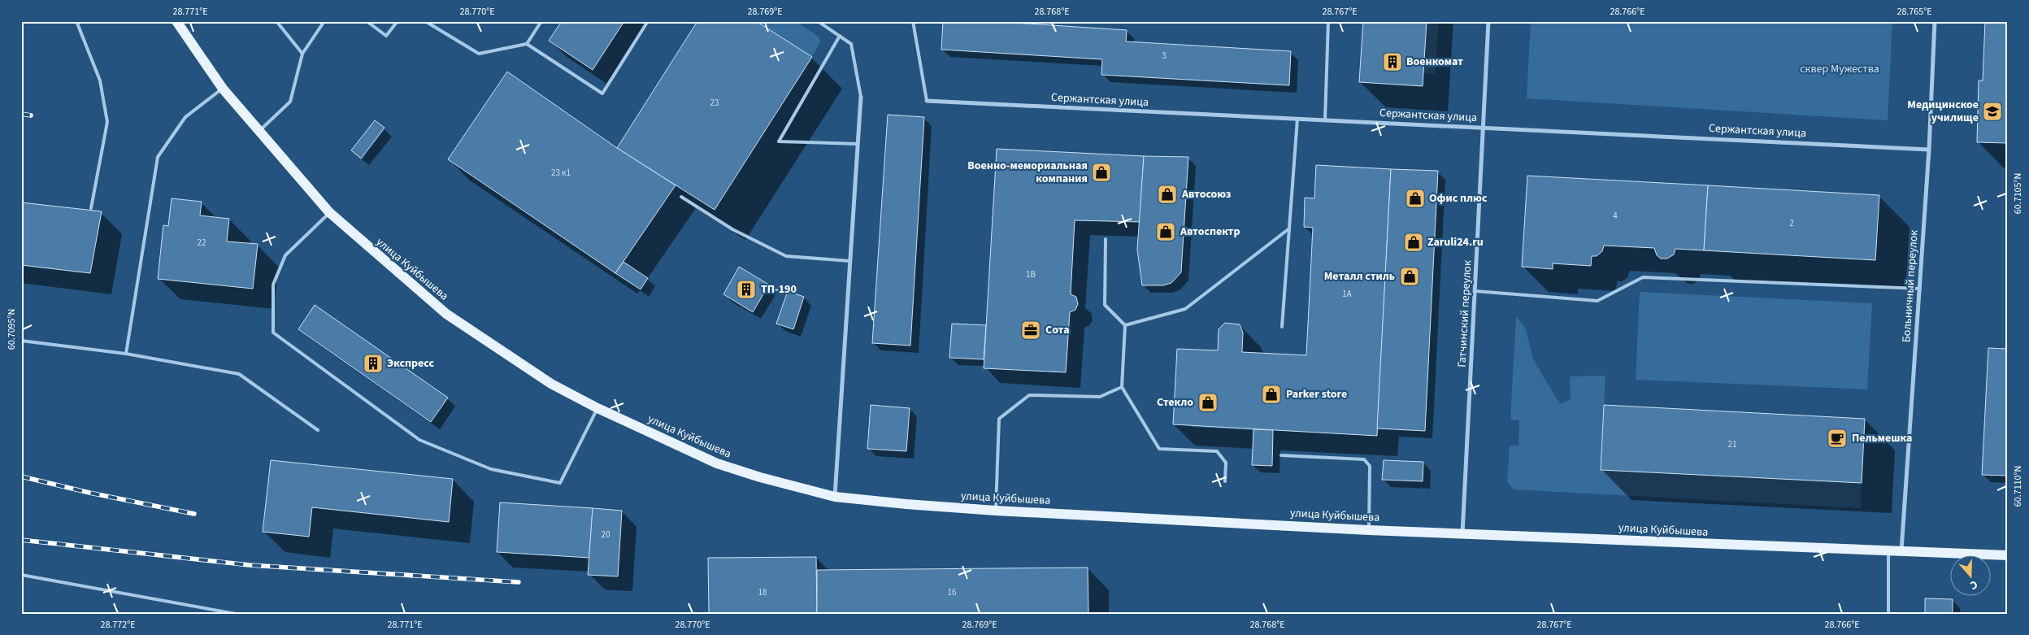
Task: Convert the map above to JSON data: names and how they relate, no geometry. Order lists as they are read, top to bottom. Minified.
{"streets":{"main road":["улица Куйбышева"],"street":["Сержантская улица","Больничный переулок","Гатчинский переулок"]},"crossings":[["Сержантская улица","Больничный переулок"],["Сержантская улица","Гатчинский переулок"],["улица Куйбышева","Больничный переулок"],["улица Куйбышева","Гатчинский переулок"]],"parks":["сквер Мужества"],"places":{"building":["Военкомат","ТП-190","Экспресс"],"school or university":["Медицинское училище"],"shop":["Военно-мемориальная компания","Автосоюз","Офис плюс","Автоспектр","Zaruli24.ru","Металл стиль","Parker store","Стекло"],"office":["Сота"],"cafe":["Пельмешка"]},"house_numbers":["3","23","23 к1","4","2","22","1В","1А","21","20","18","16"],"north":"bottom","coordinates":["28.771°E","28.770°E","28.769°E","28.768°E","28.767°E","28.766°E","28.765°E","60.7105°N","60.7095°N","60.7110°N","28.772°E"]}
